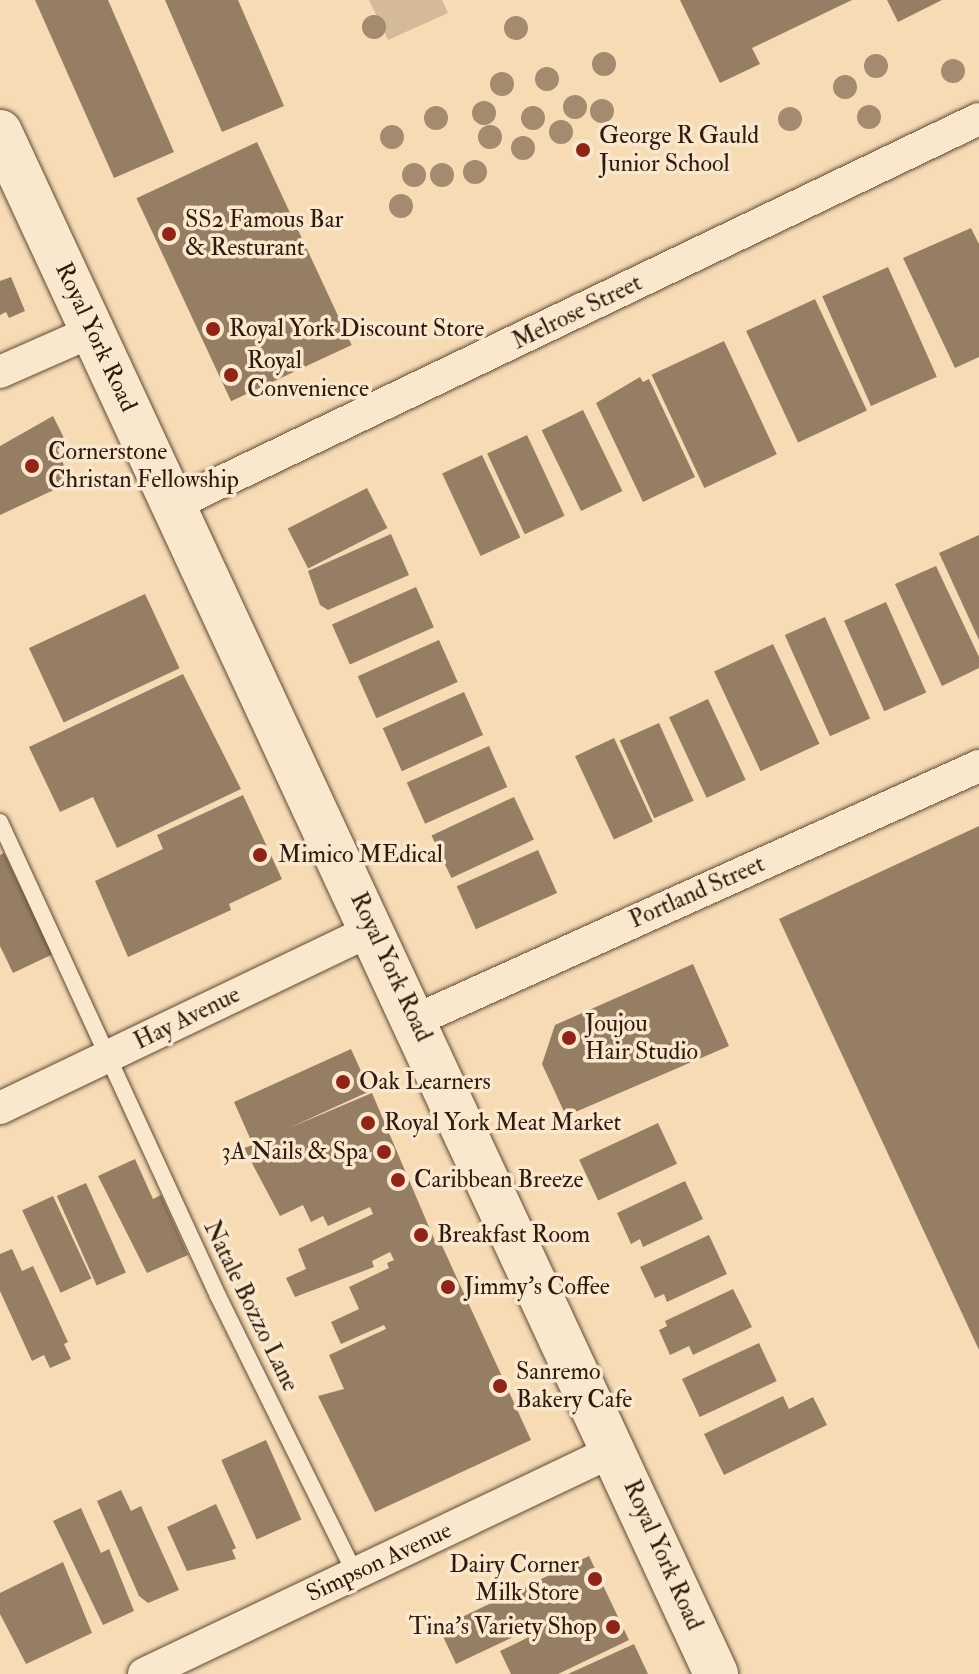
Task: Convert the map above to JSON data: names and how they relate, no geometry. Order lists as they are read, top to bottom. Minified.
{"streets":{"main road":["Royal York Road"],"street":["Melrose Street","Portland Street","Hay Avenue","Simpson Avenue"],"lane":["Natale Bozzo Lane"]},"crossings":[["Melrose Street","Royal York Road"],["Royal York Road","Portland Street"],["Royal York Road","Hay Avenue"],["Royal York Road","Simpson Avenue"],["Hay Avenue","Natale Bozzo Lane"],["Natale Bozzo Lane","Simpson Avenue"]],"places":["George R Gauld Junior School","SS2 Famous Bar & Resturant","Royal York Discount Store","Royal Convenience","Cornerstone Christan Fellowship","Mimico MEdical","Joujou Hair Studio","Oak Learners","Royal York Meat Market","3A Nails & Spa","Caribbean Breeze","Breakfast Room","Jimmy's Coffee","Sanremo Bakery Cafe","Dairy Corner Milk Store","Tina's Variety Shop"]}
